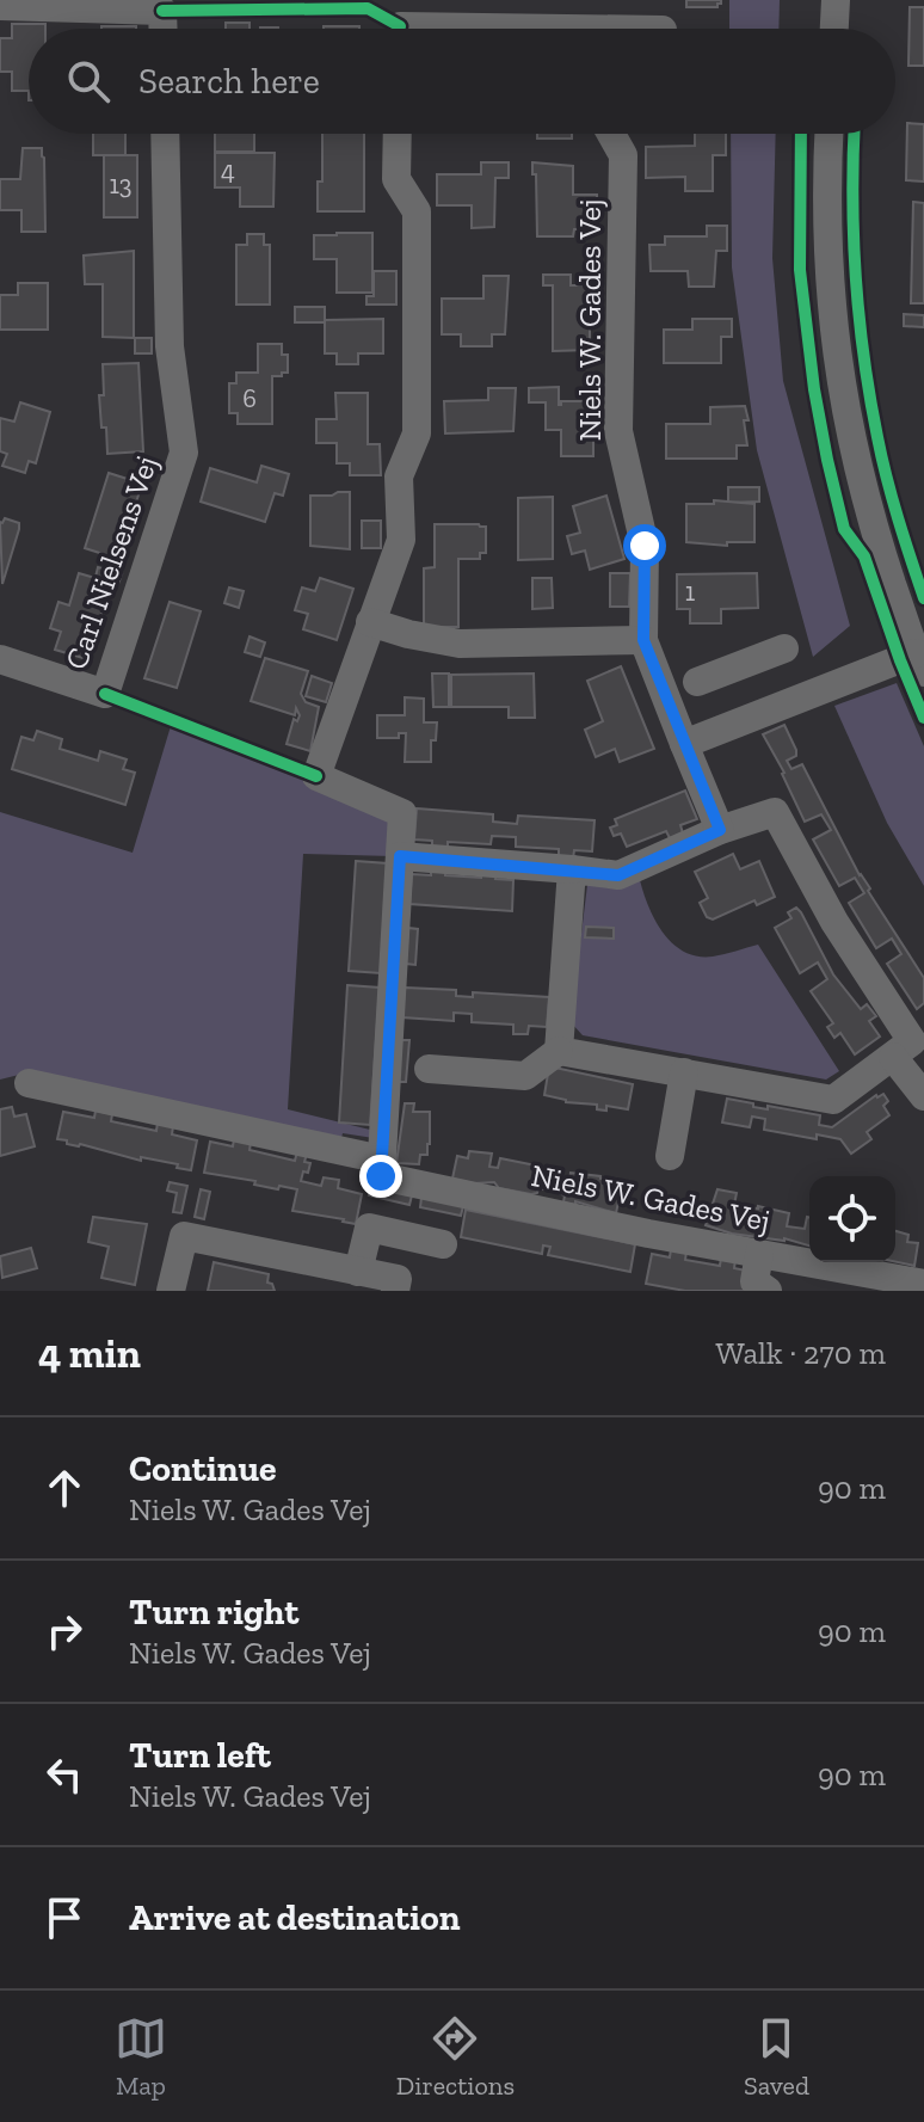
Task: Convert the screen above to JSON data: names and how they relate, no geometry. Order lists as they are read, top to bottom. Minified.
{"streets":{"street":["Niels W. Gades Vej","Carl Nielsens Vej"]},"house_numbers":["4","13","6","1"],"page":{"search":"Search here","heading":["4 min","Walk · 270 m"],"list":[["Continue","Niels W. Gades Vej","90 m"],["Turn right","Niels W. Gades Vej","90 m"],["Turn left","Niels W. Gades Vej","90 m"],"Arrive at destination"],"nav":["Map","Directions","Saved"]}}
